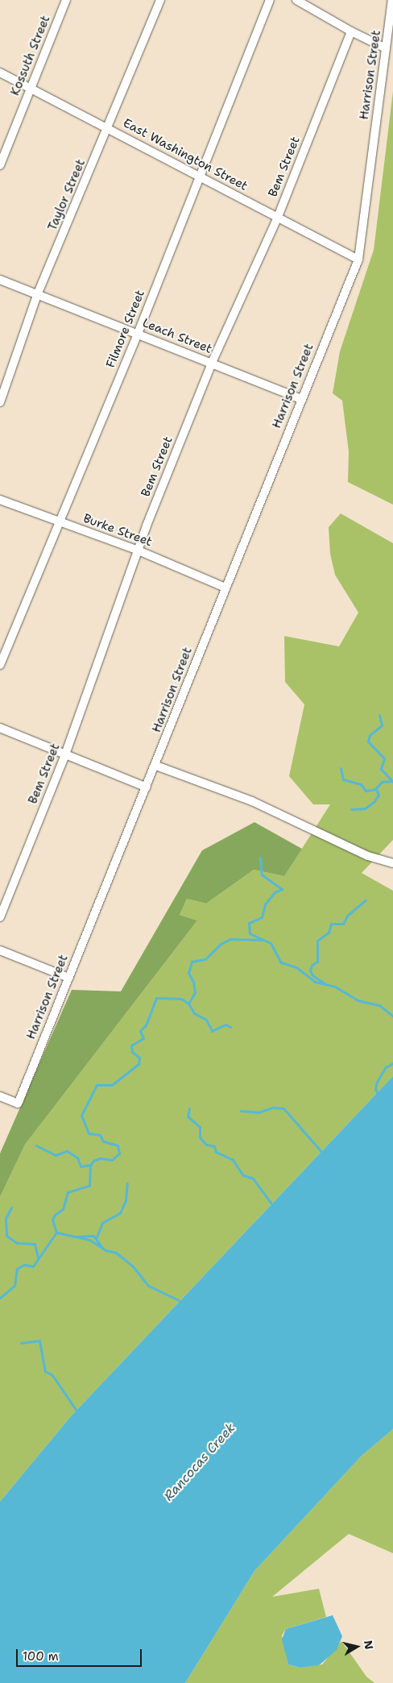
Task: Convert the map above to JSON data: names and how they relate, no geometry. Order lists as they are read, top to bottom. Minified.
{"streets":{"street":["Kossuth Street","Harrison Street","East Washington Street","Bem Street","Taylor Street","Filmore Street","Leach Street","Burke Street"]},"crossings":[["Kossuth Street","East Washington Street"],["Harrison Street","East Washington Street"],["Harrison Street","Leach Street"],["Harrison Street","Burke Street"],["East Washington Street","Bem Street"],["East Washington Street","Taylor Street"],["East Washington Street","Filmore Street"],["Bem Street","Leach Street"],["Bem Street","Burke Street"],["Taylor Street","Leach Street"],["Filmore Street","Leach Street"],["Filmore Street","Burke Street"]],"water":["Rancocas Creek"],"scale_bar":"100 m","north":"right"}
